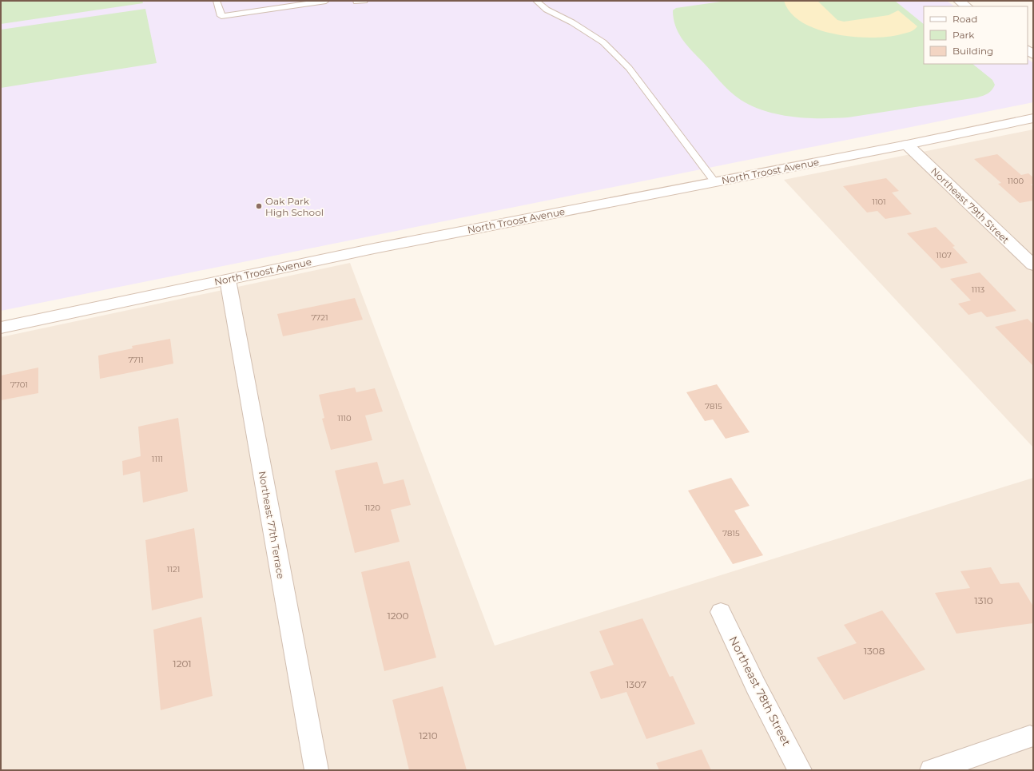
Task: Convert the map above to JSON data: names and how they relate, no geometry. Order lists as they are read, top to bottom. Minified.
{"streets":{"street":["North Troost Avenue","Northeast 79th Street","Northeast 77th Terrace","Northeast 78th Street"]},"crossings":[["North Troost Avenue","Northeast 79th Street"],["North Troost Avenue","Northeast 77th Terrace"]],"places":["Oak Park High School"],"house_numbers":["1100","1101","1107","1113","7721","7711","7701","7815","1110","1111","1120","7815","1121","1310","1200","1308","1201","1307","1210"],"legend":["Road","Park","Building"]}
